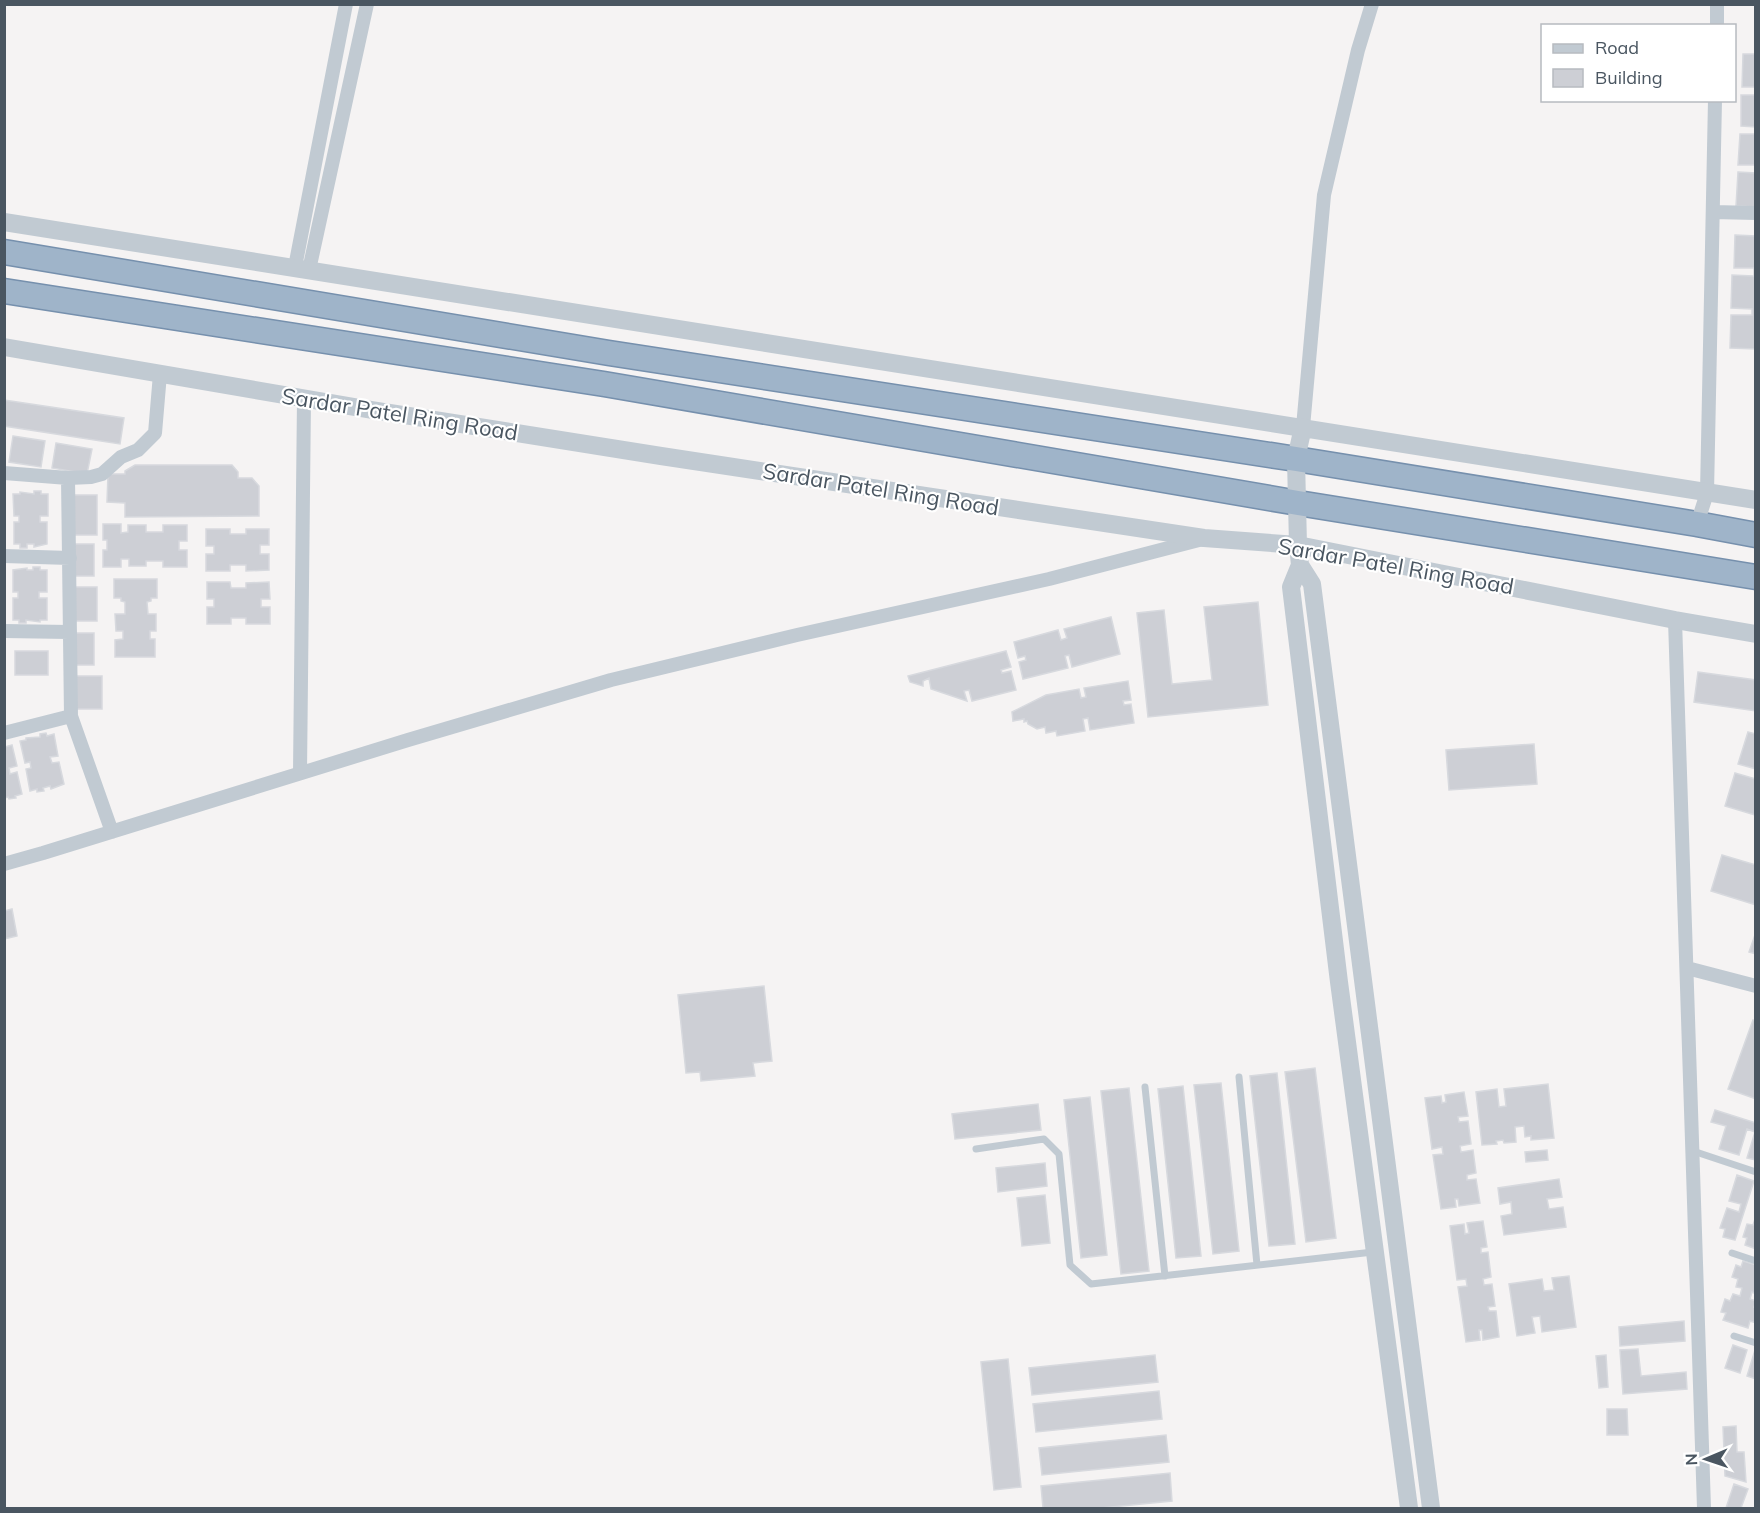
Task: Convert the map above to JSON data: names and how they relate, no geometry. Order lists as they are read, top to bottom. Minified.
{"streets":{"highway":["Sardar Patel Ring Road"]},"legend":["Road","Building"],"north":"left"}
